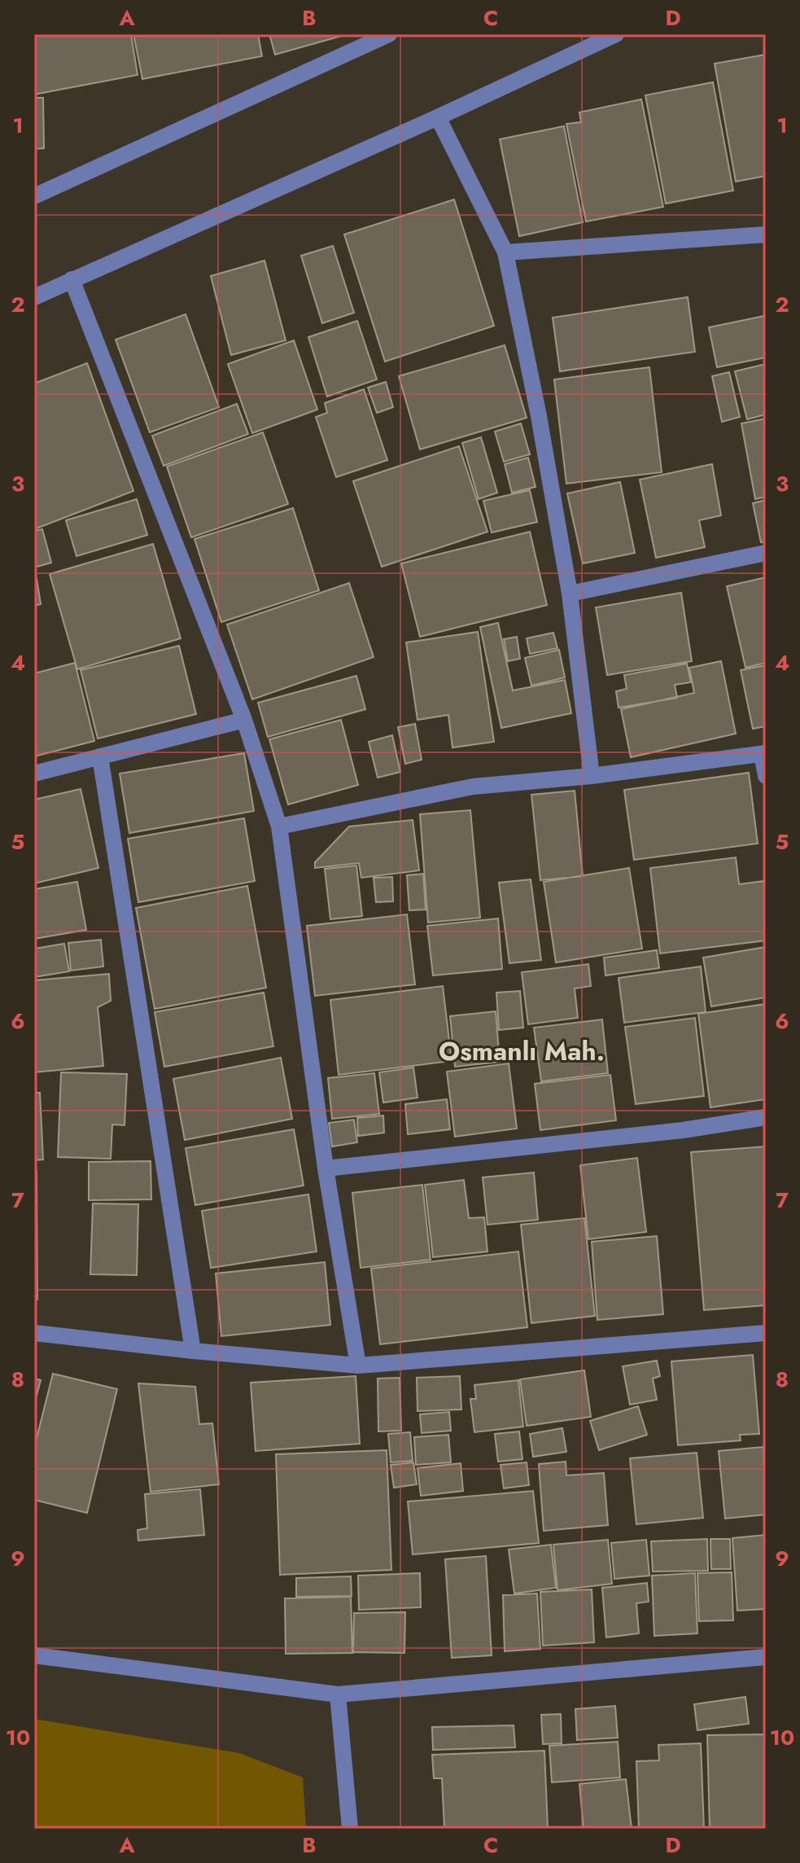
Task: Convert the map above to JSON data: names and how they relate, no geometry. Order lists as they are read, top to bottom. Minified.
{"districts":["Osmanlı Mah."],"grid":{"columns":["A","B","C","D"],"rows":["1","2","3","4","5","6","7","8","9","10"]}}
